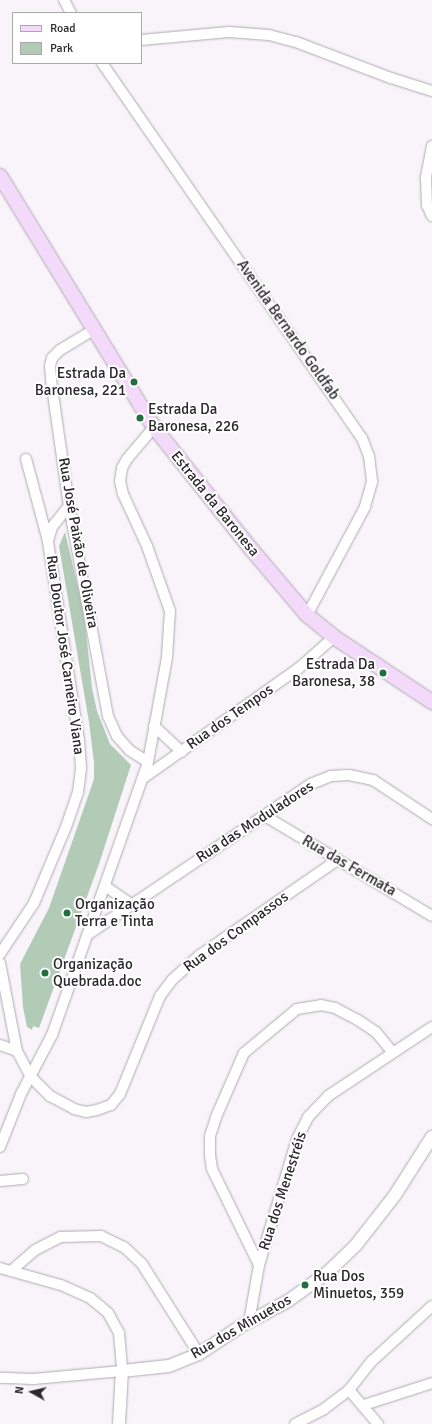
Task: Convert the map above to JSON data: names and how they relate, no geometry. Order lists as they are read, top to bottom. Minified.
{"streets":{"main road":["Estrada da Baronesa"],"street":["Avenida Bernardo Goldfab","Rua José Paixão de Oliveira","Rua Doutor José Carneiro Viana","Rua dos Tempos","Rua das Moduladores","Rua das Fermata","Rua dos Compassos","Rua dos Menestréis","Rua dos Minuetos"]},"crossings":[["Avenida Bernardo Goldfab","Estrada da Baronesa"],["Estrada da Baronesa","Rua José Paixão de Oliveira"],["Estrada da Baronesa","Rua dos Tempos"],["Rua das Moduladores","Rua das Fermata"],["Rua das Fermata","Rua dos Compassos"],["Rua dos Menestréis","Rua dos Minuetos"]],"places":["Estrada Da Baronesa, 221","Estrada Da Baronesa, 226","Estrada Da Baronesa, 38","Organização Terra e Tinta","Organização Quebrada.doc","Rua Dos Minuetos, 359"],"legend":["Road","Park"],"north":"left"}
